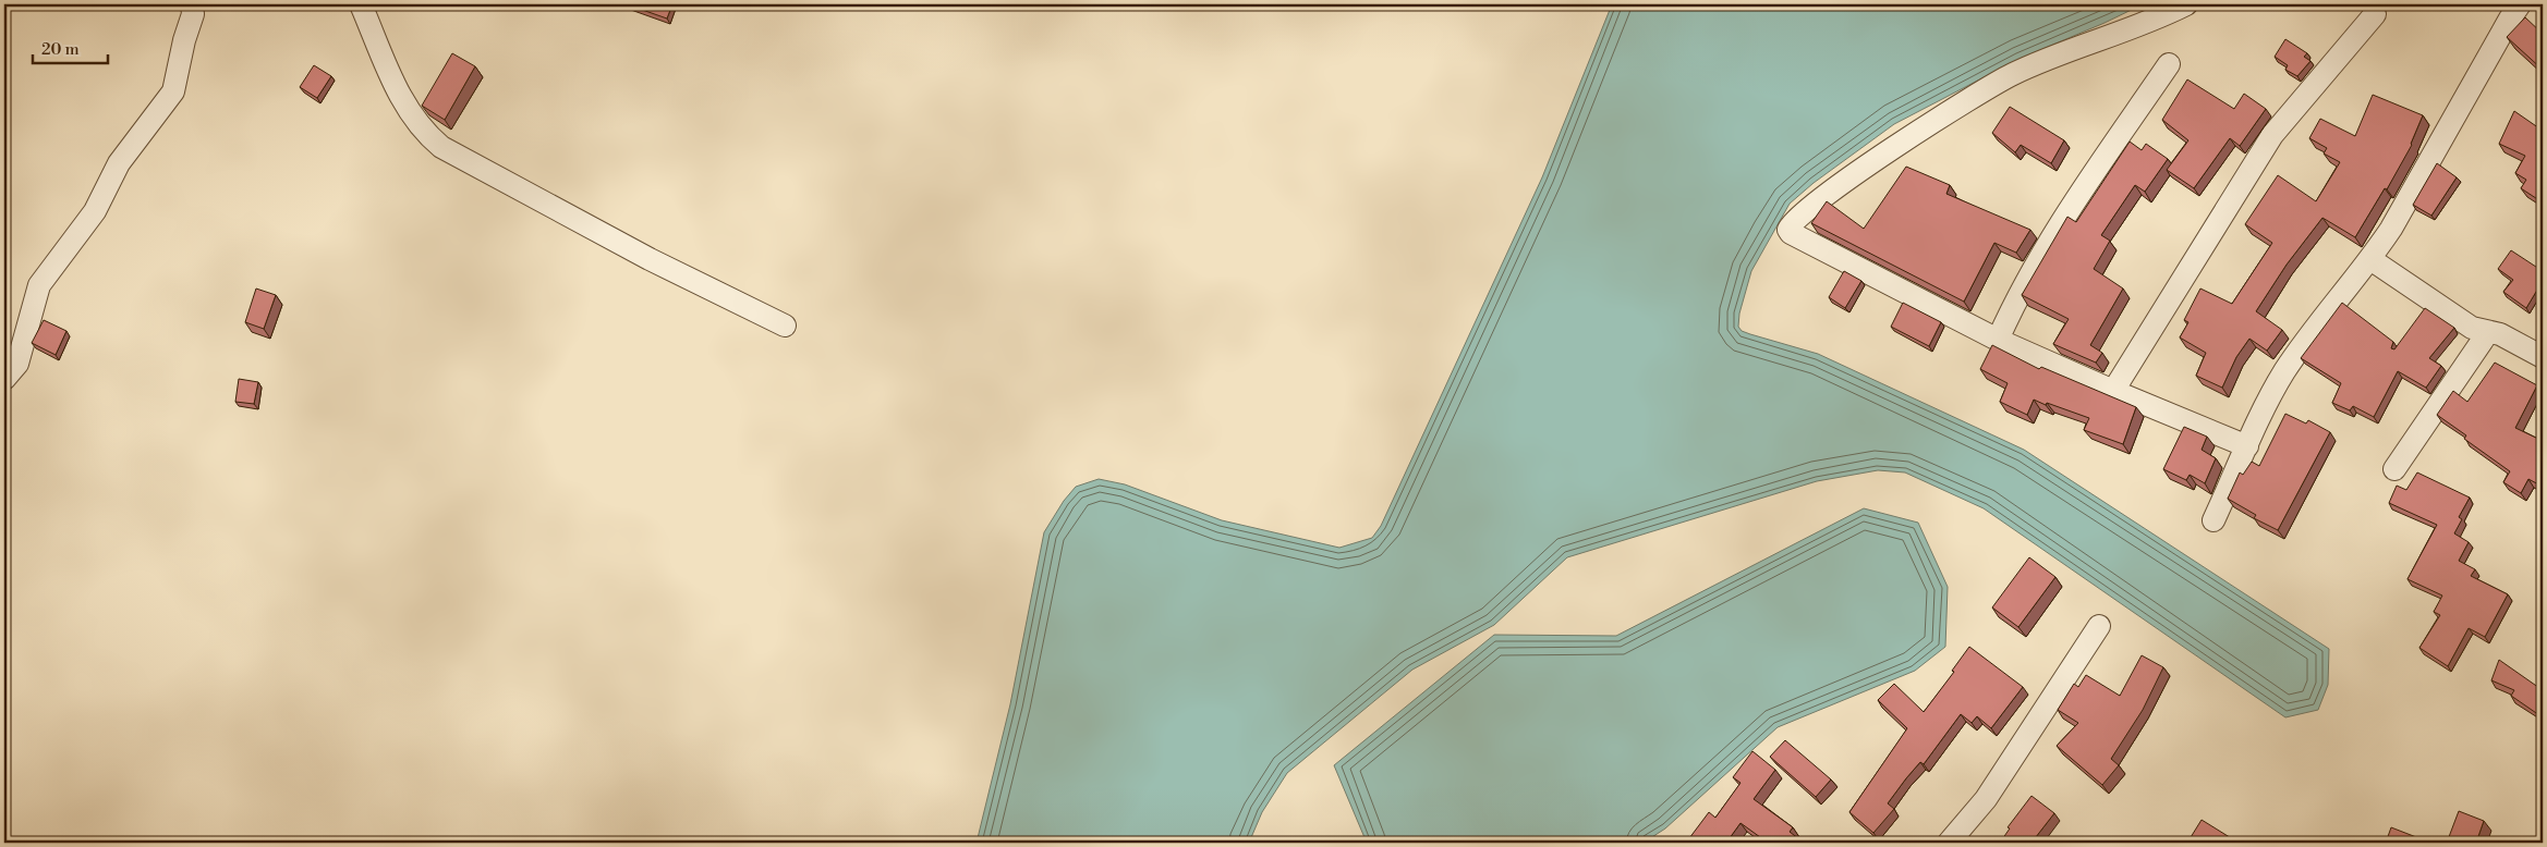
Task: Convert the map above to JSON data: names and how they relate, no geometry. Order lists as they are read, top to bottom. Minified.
{"scale_bar":"20 m"}
